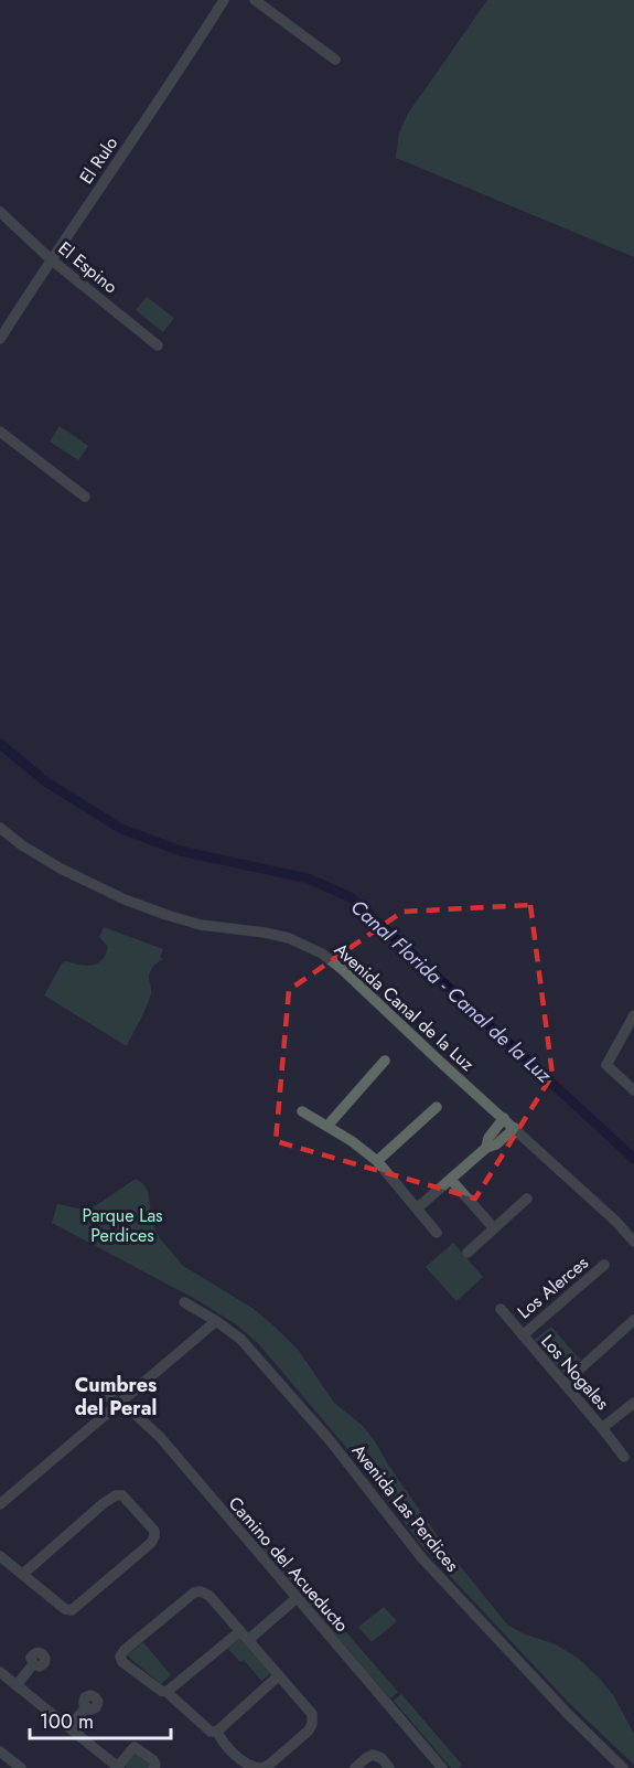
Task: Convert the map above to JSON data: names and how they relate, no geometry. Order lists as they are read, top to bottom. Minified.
{"streets":{"street":["El Rulo","El Espino","Avenida Canal de la Luz","Los Alerces","Los Nogales","Avenida Las Perdices","Camino del Acueducto"]},"crossings":[["El Rulo","El Espino"],["Los Alerces","Los Nogales"]],"districts":["Cumbres del Peral"],"water":["Canal Florida - Canal de la Luz"],"parks":["Parque Las Perdices"],"scale_bar":"100 m"}
